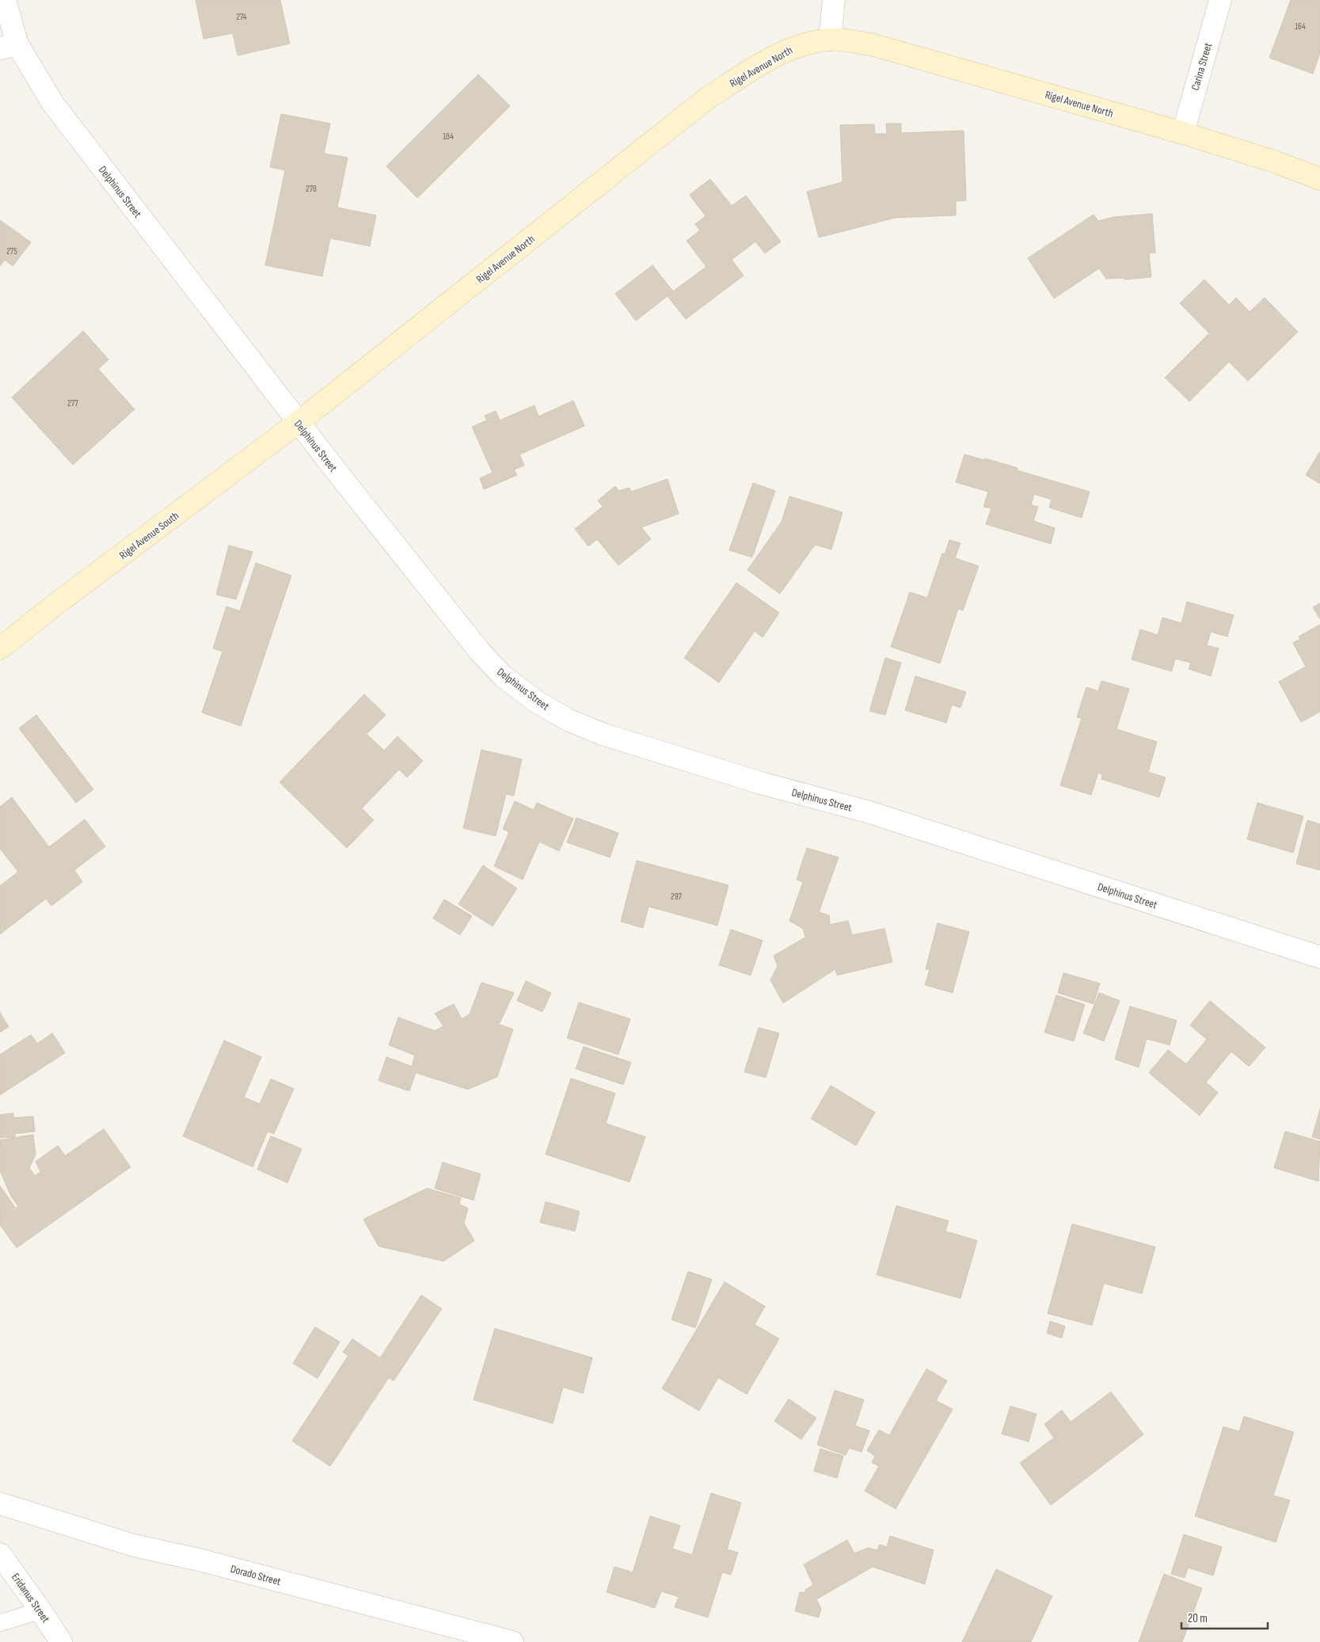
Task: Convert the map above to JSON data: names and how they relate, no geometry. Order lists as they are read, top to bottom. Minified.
{"streets":{"main road":["Rigel Avenue North","Rigel Avenue South"],"street":["Carina Street","Delphinus Street","Dorado Street","Eridanus Street"]},"crossings":[["Rigel Avenue North","Carina Street"],["Rigel Avenue North","Delphinus Street"],["Rigel Avenue North","Rigel Avenue South"],["Delphinus Street","Rigel Avenue South"]],"house_numbers":["274","164","184","278","275","277","297"],"scale_bar":"20 m"}
